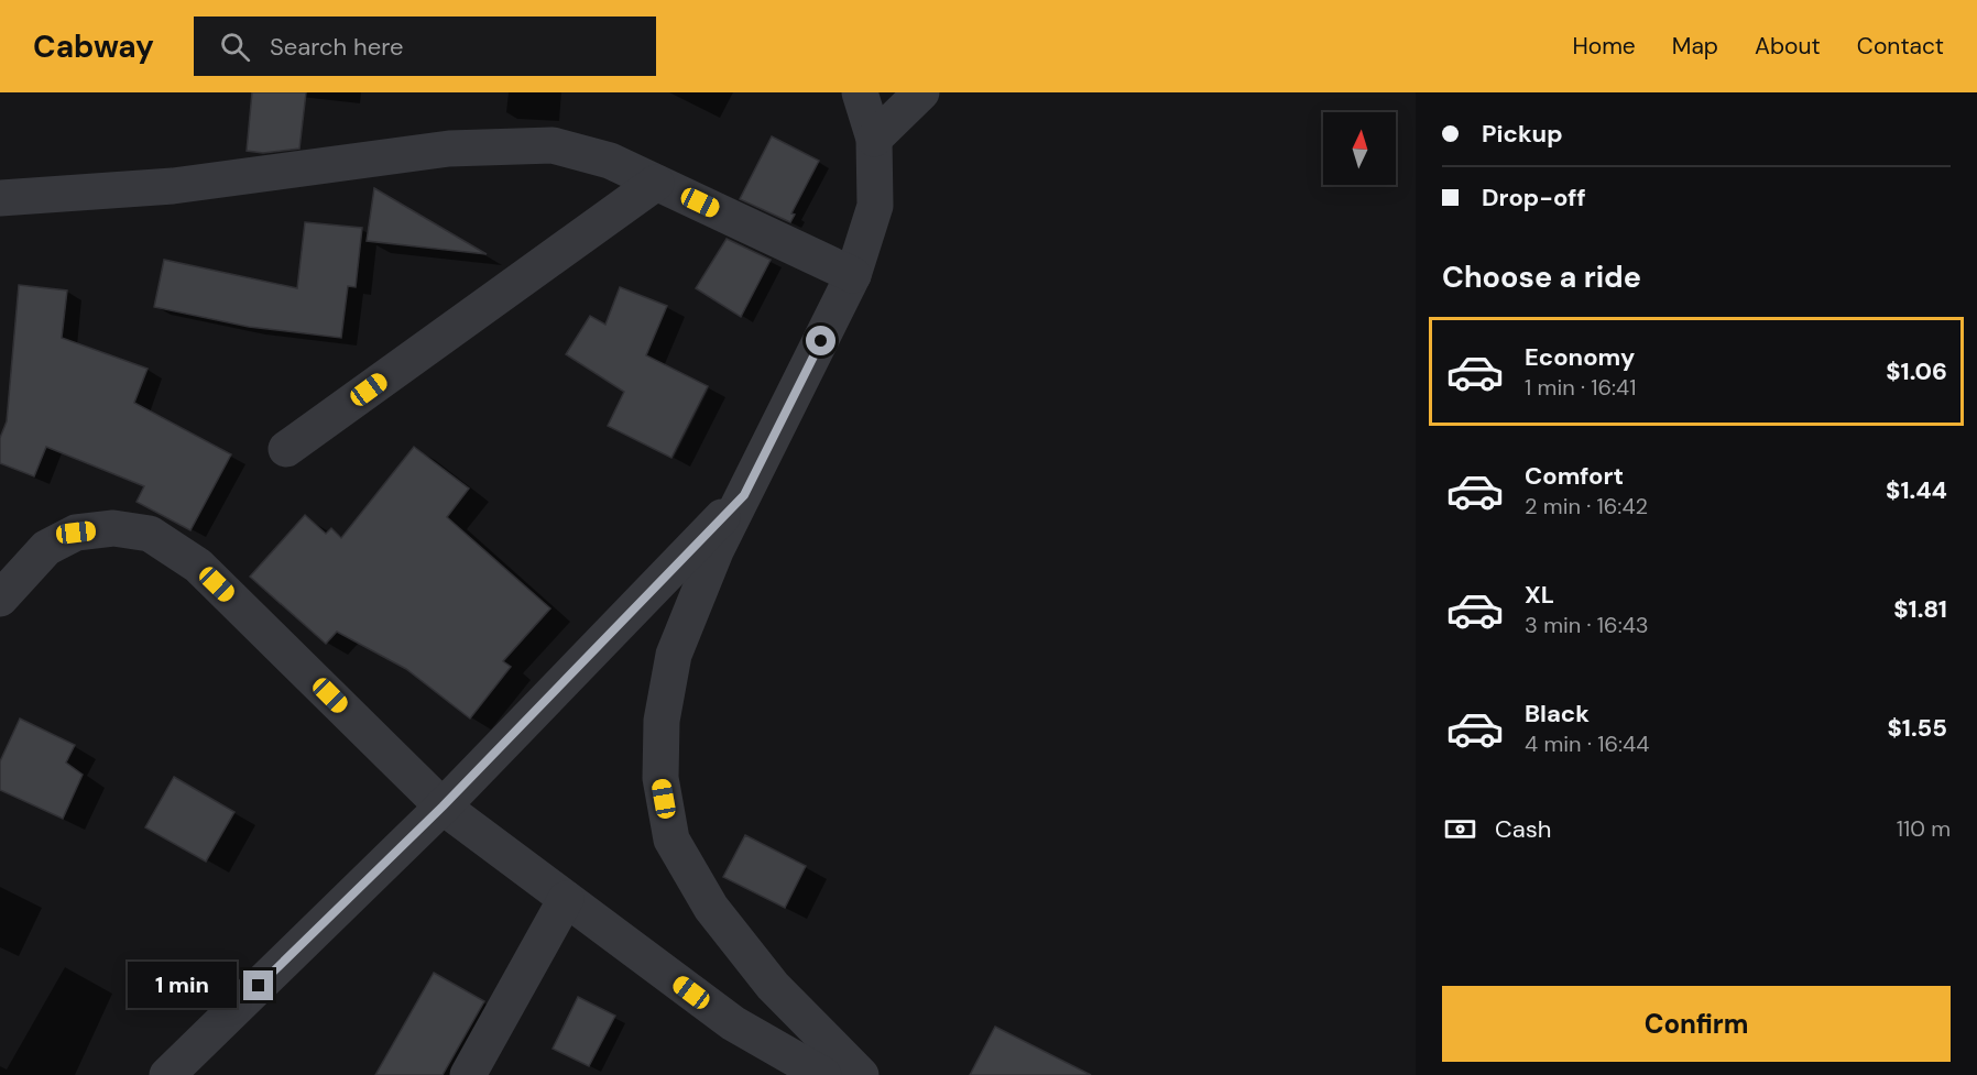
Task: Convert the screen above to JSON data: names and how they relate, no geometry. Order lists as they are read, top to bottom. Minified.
{"north":"top","page":{"header":"Cabway","search":"Search here","nav":["Home","Map","About","Contact"],"banner":["Pickup","Drop-off"],"heading":"Choose a ride","list":[{"name":"Economy","note":"1 min · 16:41","value":"$1.06"},{"name":"Comfort","note":"2 min · 16:42","value":"$1.44"},{"name":"XL","note":"3 min · 16:43","value":"$1.81"},{"name":"Black","note":"4 min · 16:44","value":"$1.55"}],"pay":["Cash","110 m"],"bubble":"1 min","buttons":"Confirm"}}
